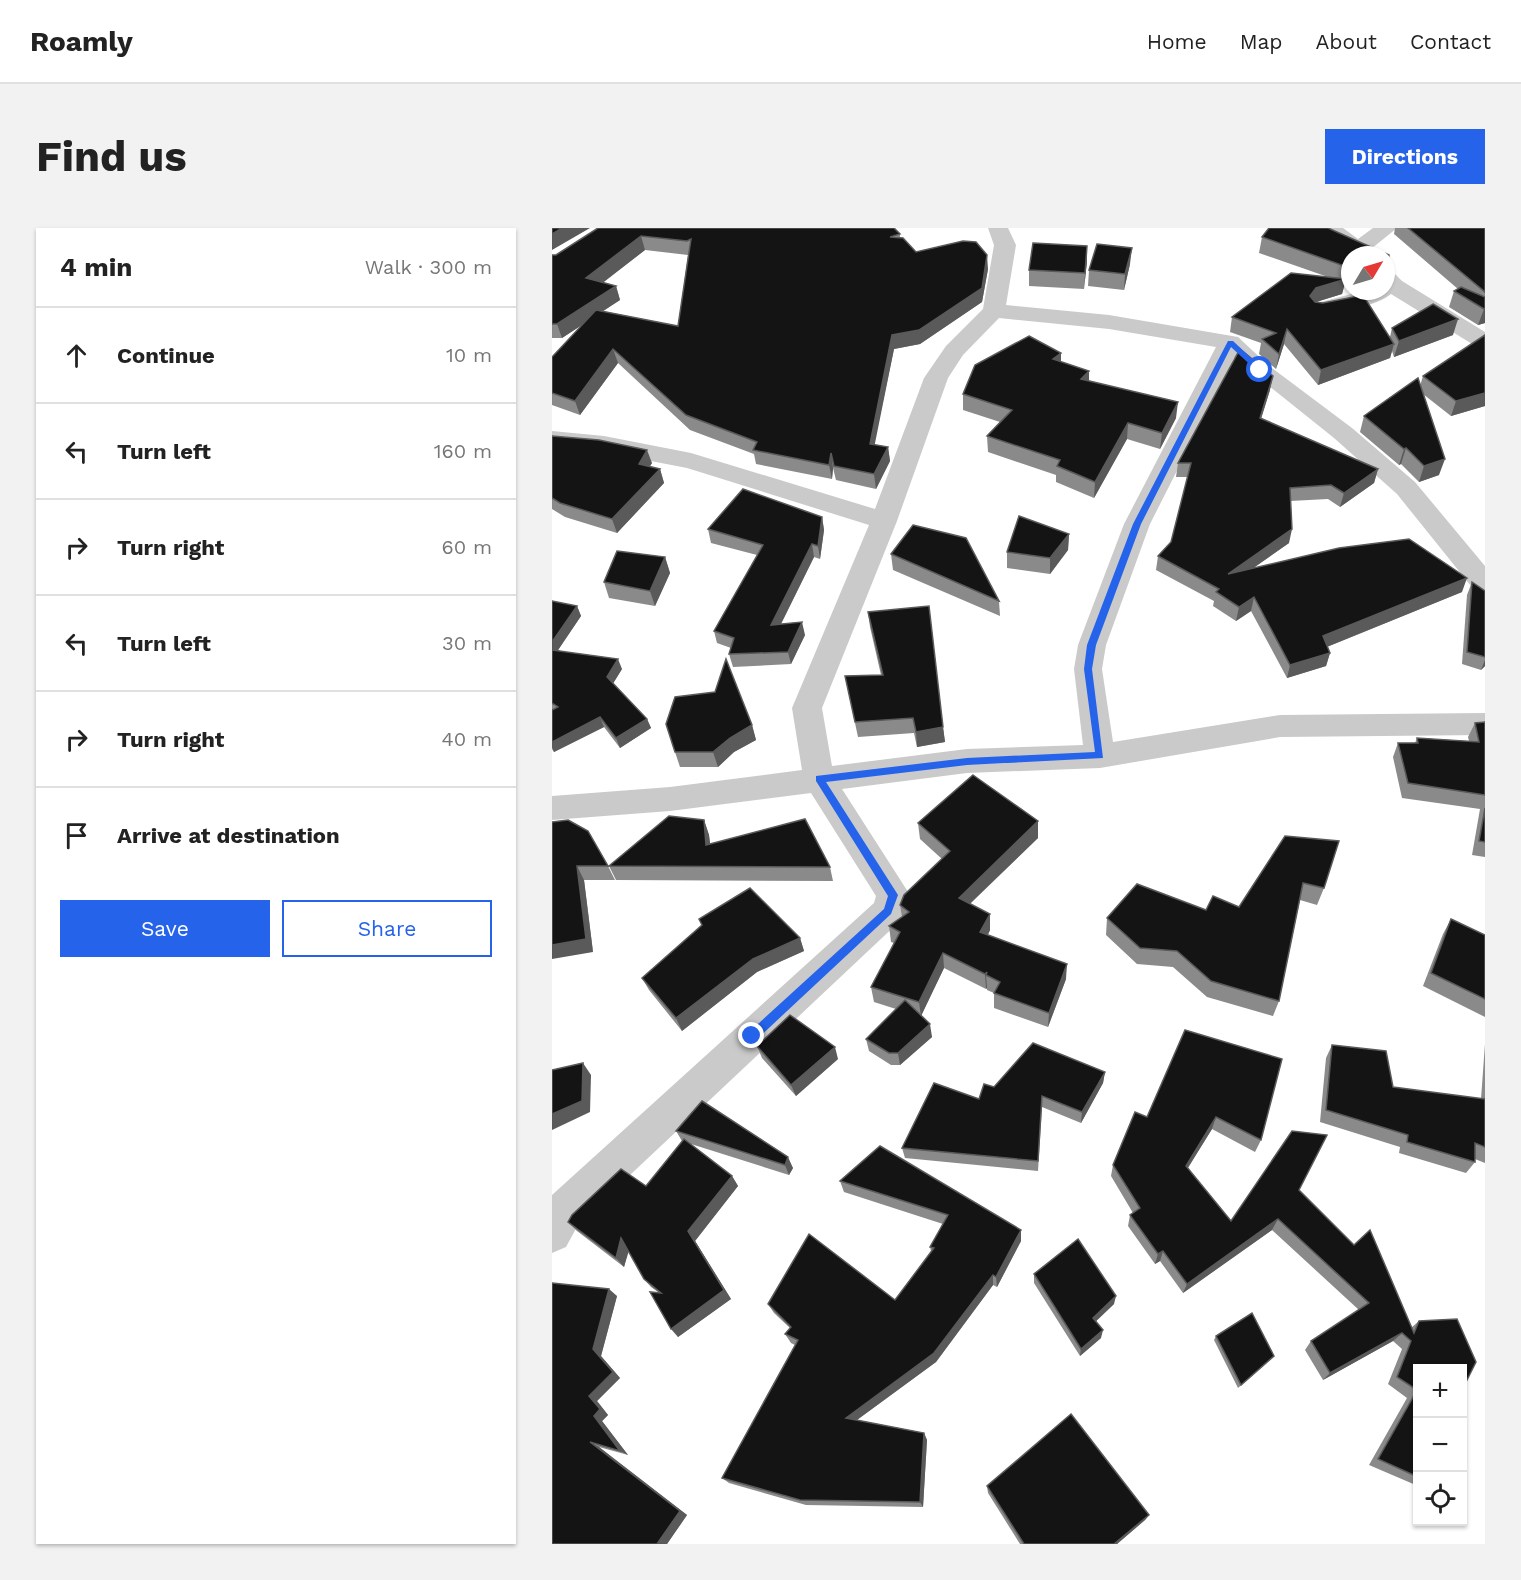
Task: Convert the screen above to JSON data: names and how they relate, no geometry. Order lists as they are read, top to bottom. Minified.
{"north":"top right","page":{"header":"Roamly","nav":["Home","Map","About","Contact"],"buttons":["Directions",["Save","Share"]],"title":"Find us","heading":["4 min","Walk · 300 m"],"list":[["Continue","10 m"],["Turn left","160 m"],["Turn right","60 m"],["Turn left","30 m"],["Turn right","40 m"],"Arrive at destination"],"map_buttons":["+","−"]}}
